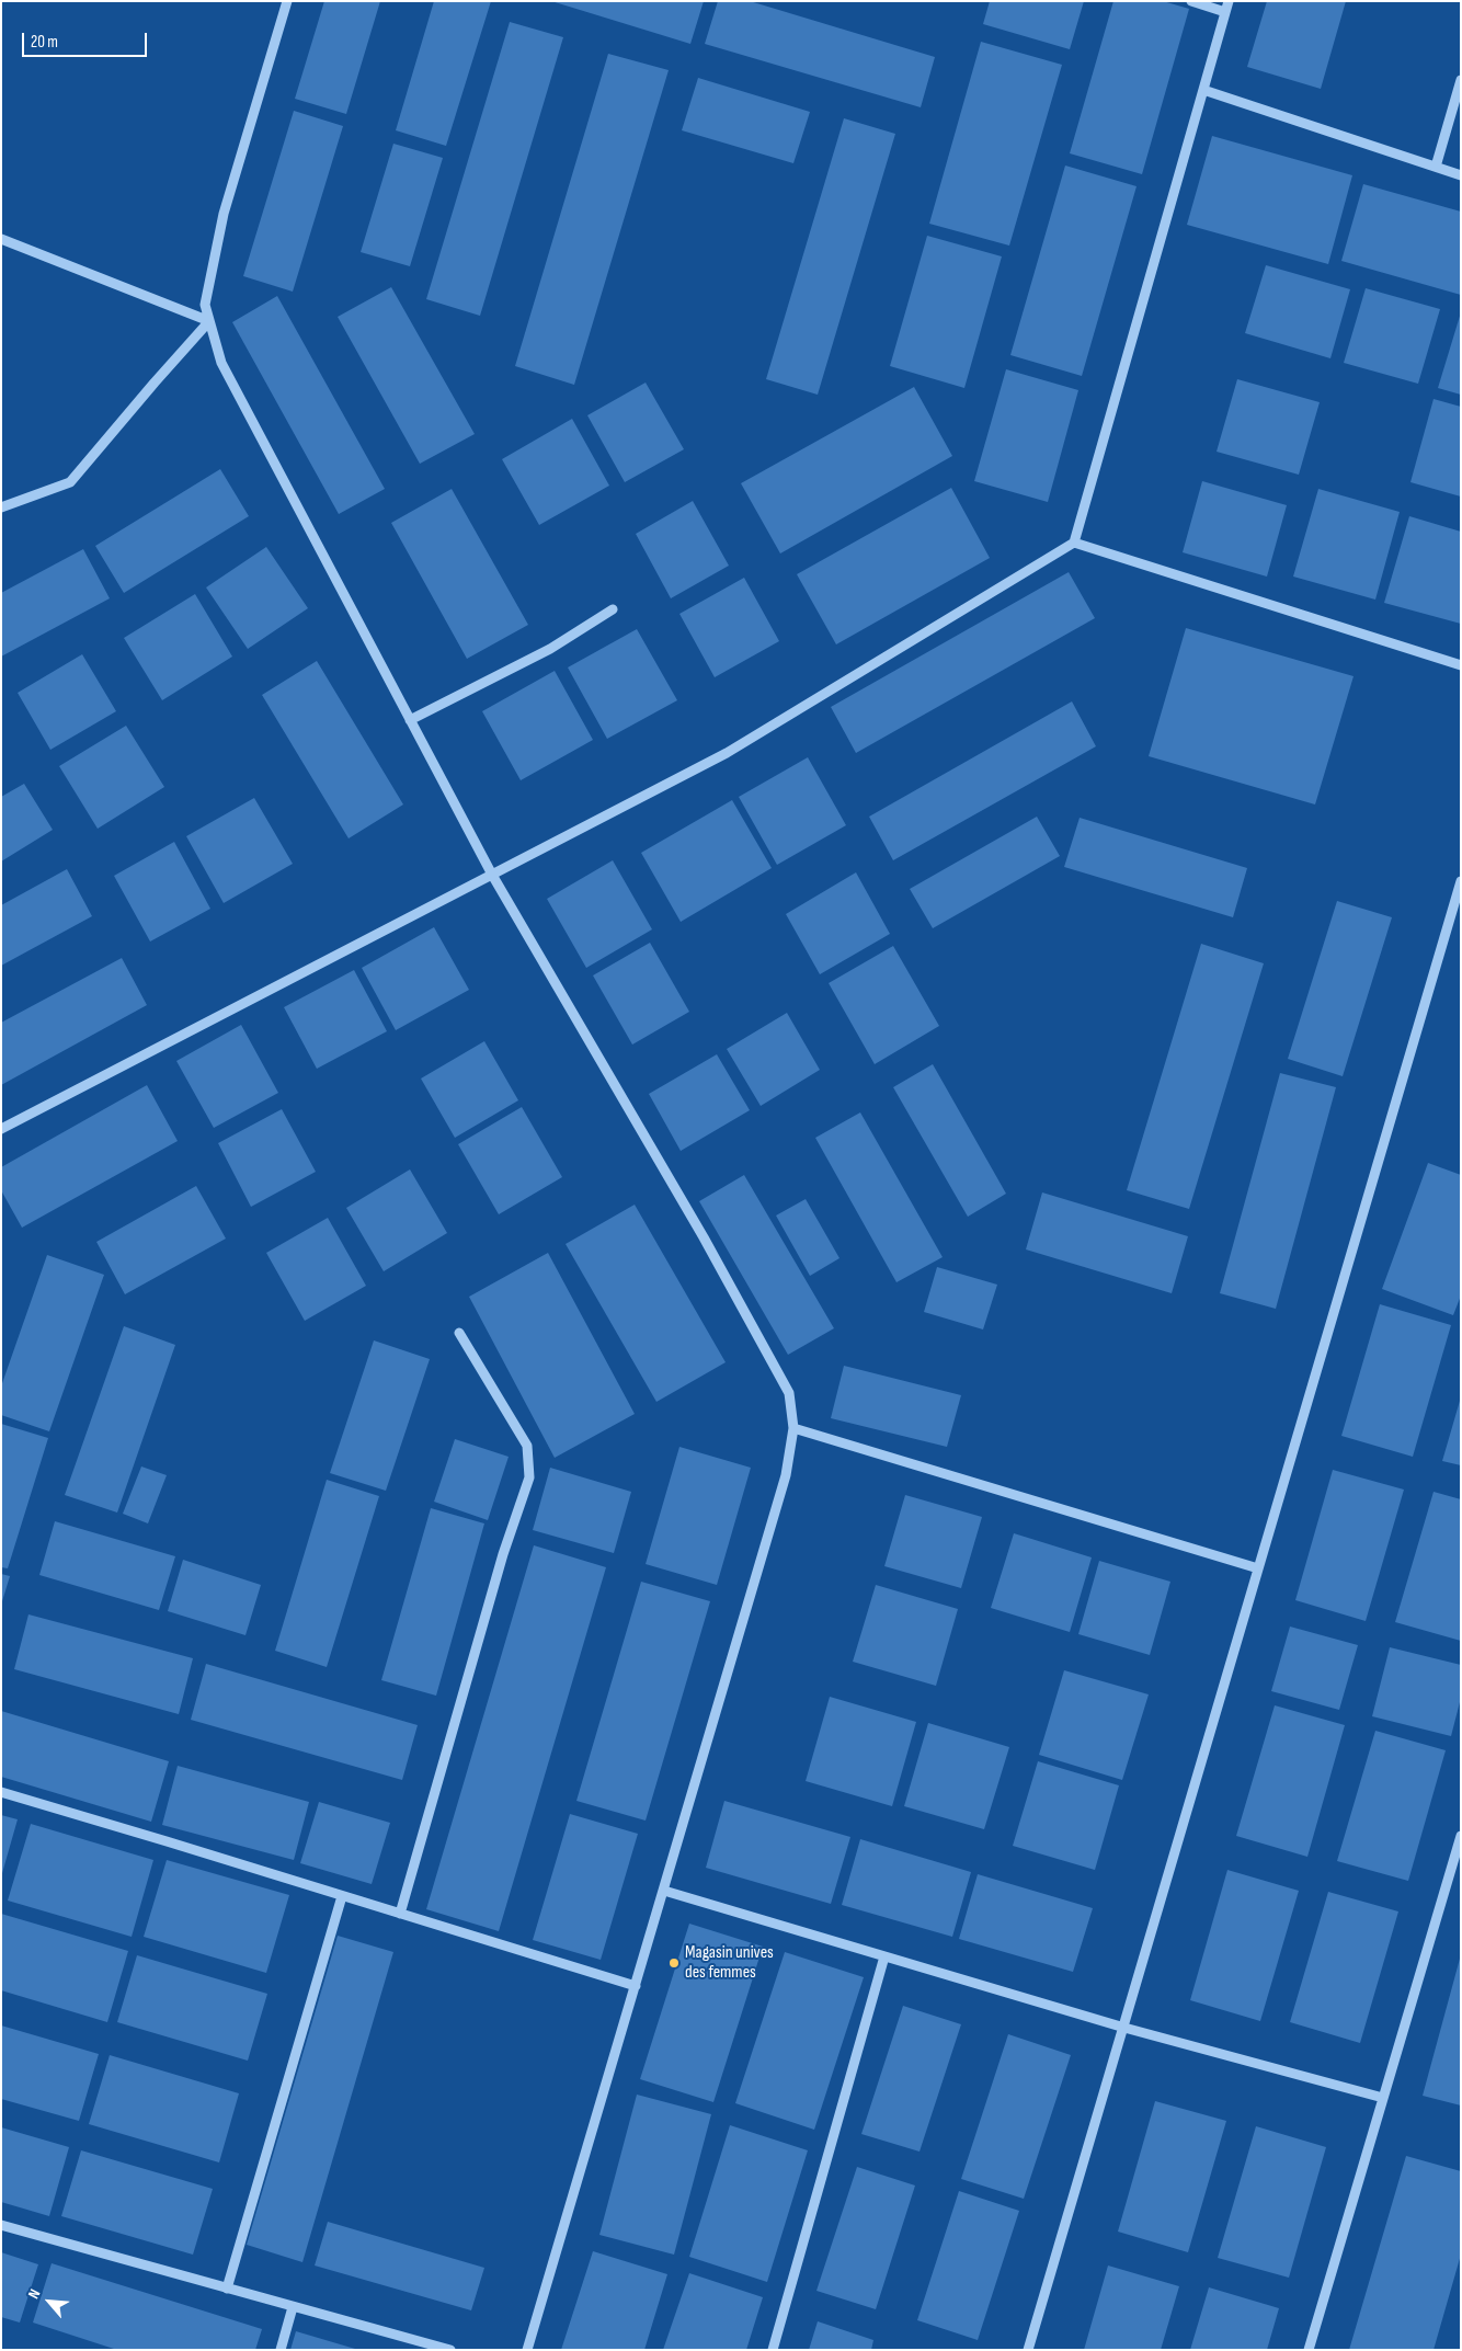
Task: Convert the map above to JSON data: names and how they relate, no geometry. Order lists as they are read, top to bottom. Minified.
{"places":["Magasin unives des femmes"],"scale_bar":"20 m","north":"top left"}
